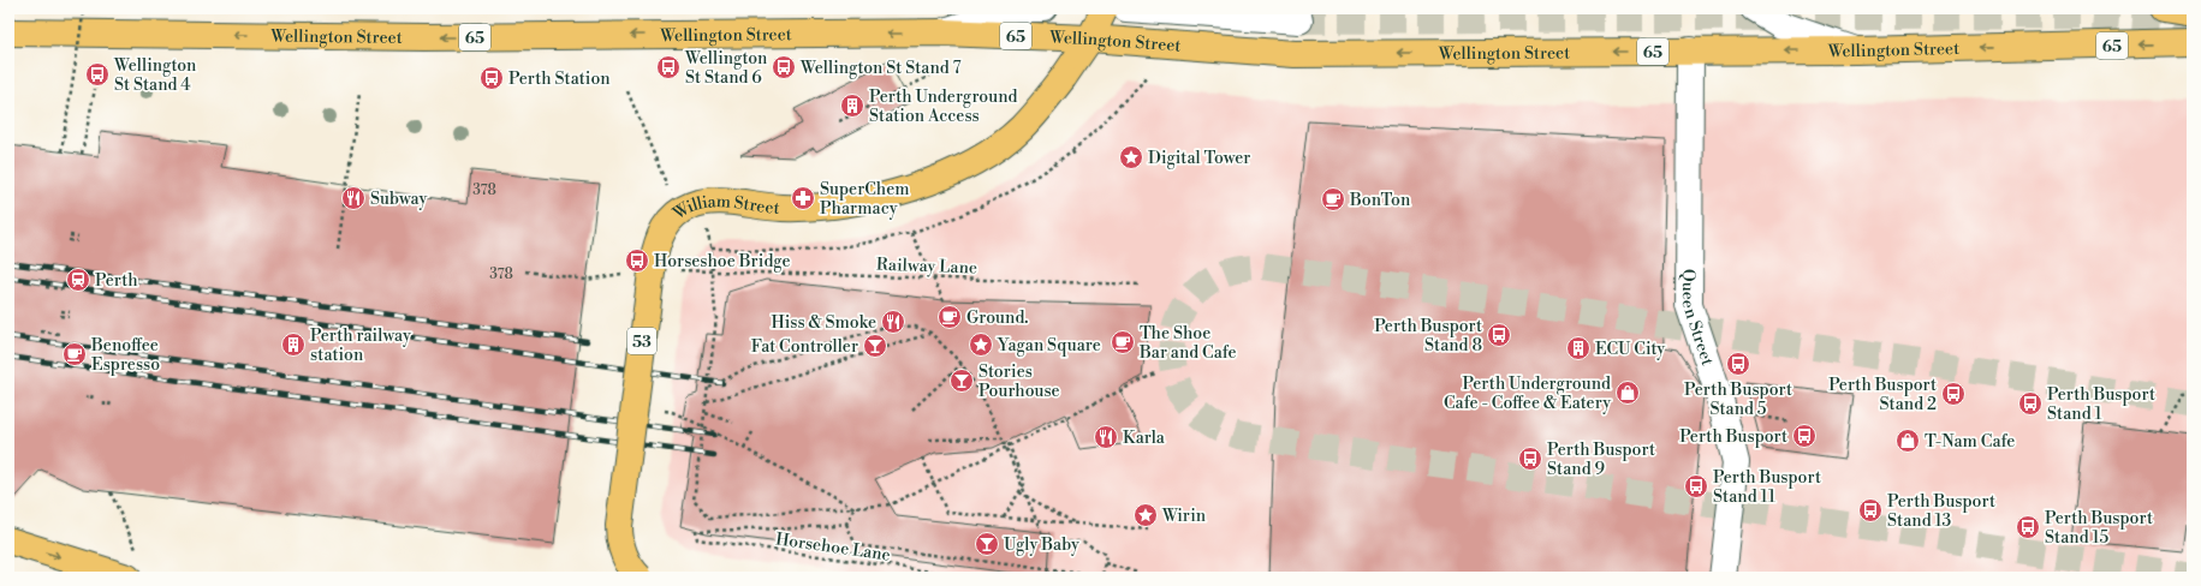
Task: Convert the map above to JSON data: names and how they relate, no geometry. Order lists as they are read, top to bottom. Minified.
{"streets":{"main road":["Wellington Street","65","William Street","53"],"street":["Queen Street"],"path":["Railway Lane","Horsehoe Lane"]},"crossings":[["Wellington Street","William Street"],["Wellington Street","Queen Street"]],"one_way":["Wellington Street"],"places":{"bus stop":["Wellington St Stand 6","Wellington St Stand 7","Wellington St Stand 4","Perth Station","Horseshoe Bridge","Perth Busport Stand 8","Perth Busport Stand 5","Perth Busport Stand 2","Perth Busport Stand 1","Perth Busport","Perth Busport Stand 9","Perth Busport Stand 11","Perth Busport Stand 13","Perth Busport Stand 15"],"building":["Perth Underground Station Access","Perth railway station","ECU City"],"place":["Digital Tower","Yagan Square","Wirin"],"restaurant":["Subway","Hiss & Smoke","Karla"],"pharmacy":["SuperChem Pharmacy"],"cafe":["BonTon","Ground.","The Shoe Bar and Cafe","Benoffee Espresso"],"station":["Perth"],"bar":["Fat Controller","Stories Pourhouse","Ugly Baby"],"shop":["Perth Underground Cafe - Coffee & Eatery","T-Nam Cafe"]},"house_numbers":["378","378"]}
